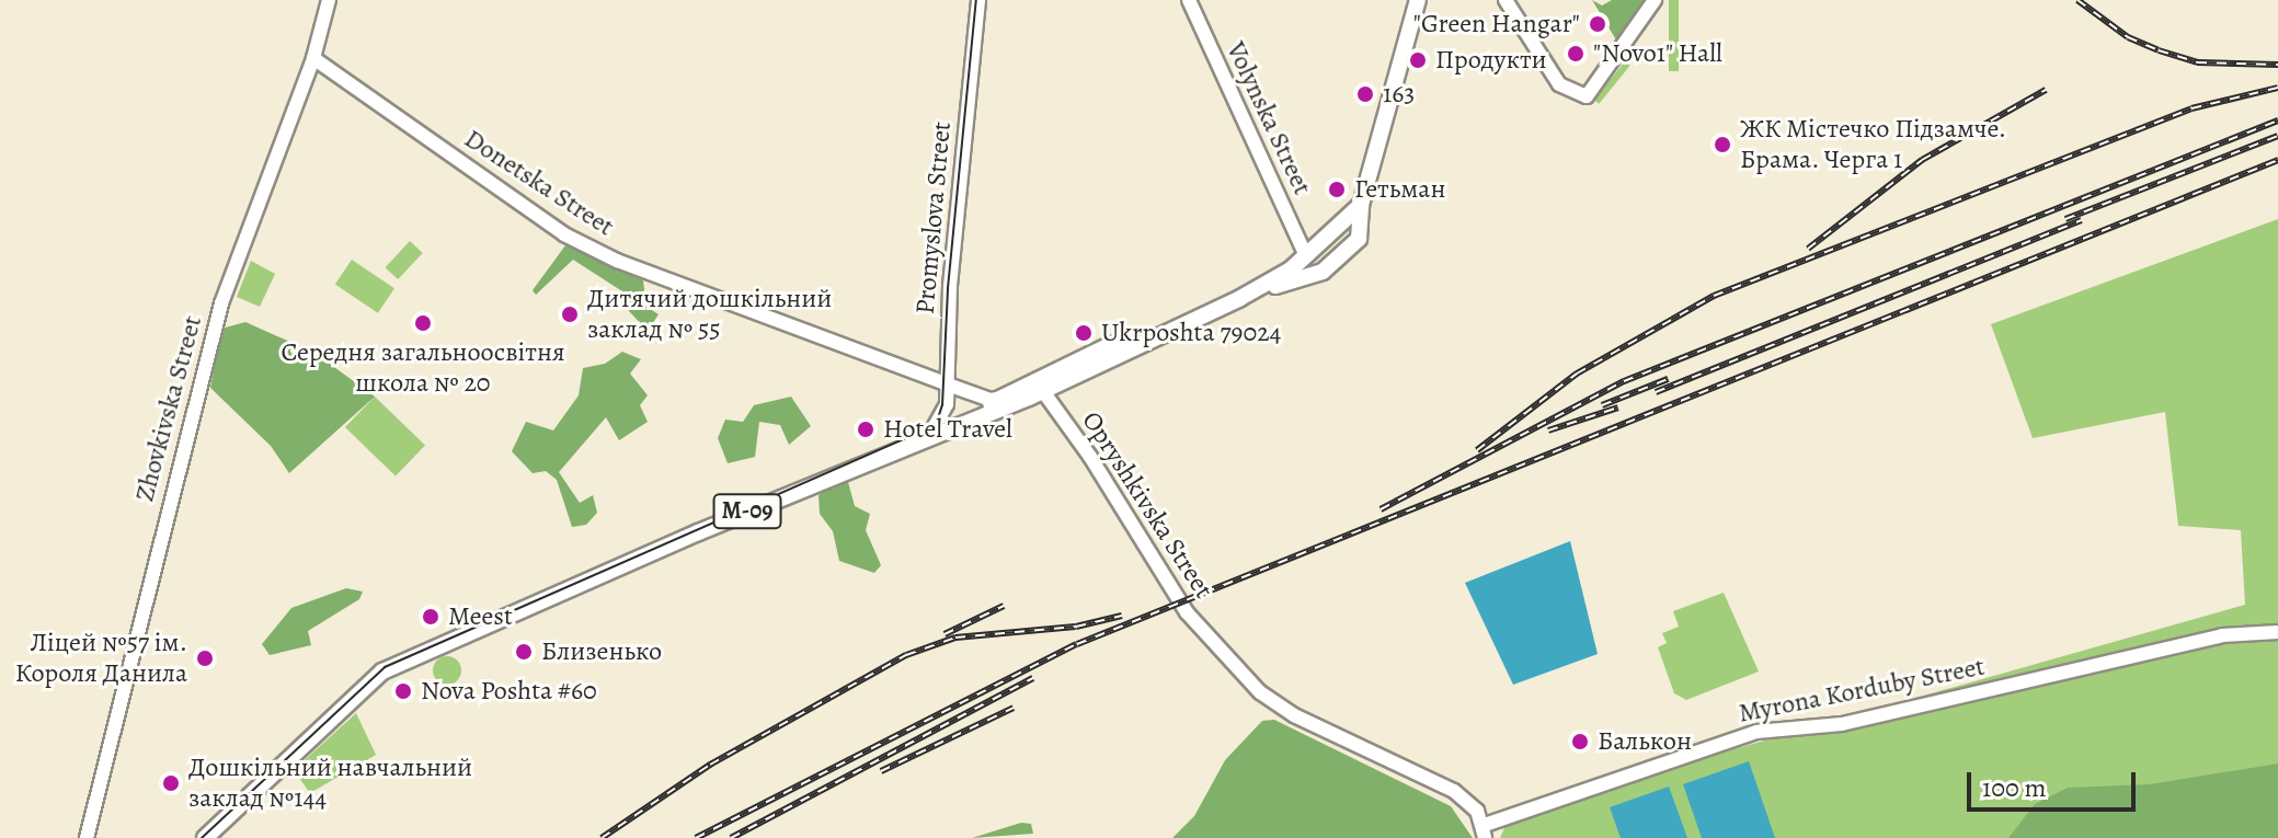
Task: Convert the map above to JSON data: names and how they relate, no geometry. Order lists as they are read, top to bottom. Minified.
{"streets":{"main road":["М-09"],"street":["Volynska Street","Donetska Street","Promyslova Street","Zhovkivska Street","Opryshkivska Street","Myrona Korduby Street"]},"crossings":[["Volynska Street","М-09"],["Donetska Street","Promyslova Street"],["Donetska Street","Zhovkivska Street"],["Promyslova Street","М-09"],["Opryshkivska Street","М-09"],["Opryshkivska Street","Myrona Korduby Street"]],"places":["\"Green Hangar\"","\"Novo1\" Hall","Продукти","163","ЖК Містечко Підзамче. Брама. Черга 1","Гетьман","Дитячий дошкільний заклад № 55","Середня загальноосвітня школа № 20","Ukrposhta 79024","Hotel Travel","Meest","Близенько","Ліцей №57 ім. Короля Данила","Nova Poshta #60","Балькон","Дошкільний навчальний заклад №144"],"scale_bar":"100 m"}
